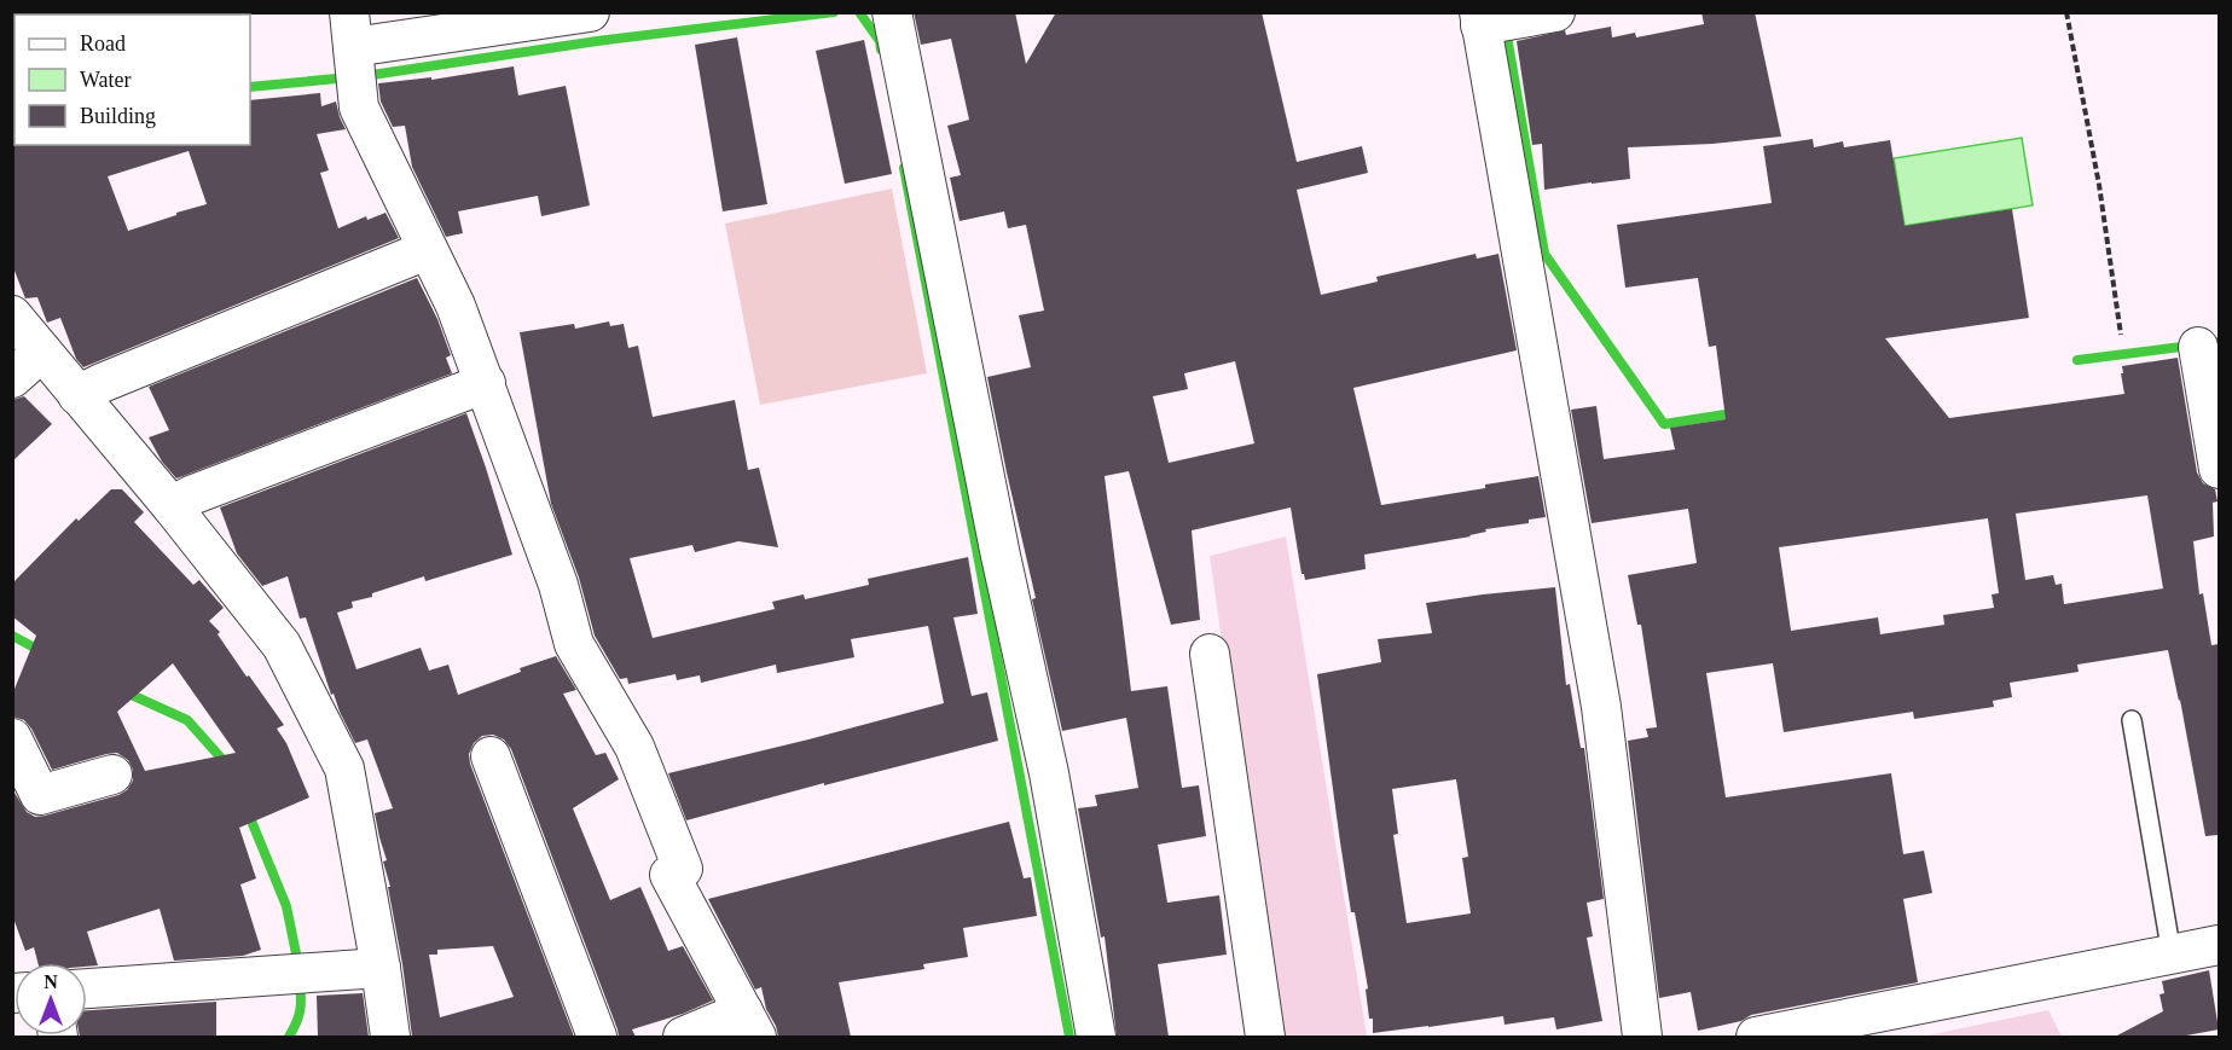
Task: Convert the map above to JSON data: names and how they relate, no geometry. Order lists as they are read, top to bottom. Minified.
{"legend":["Road","Water","Building"],"north":"top"}
